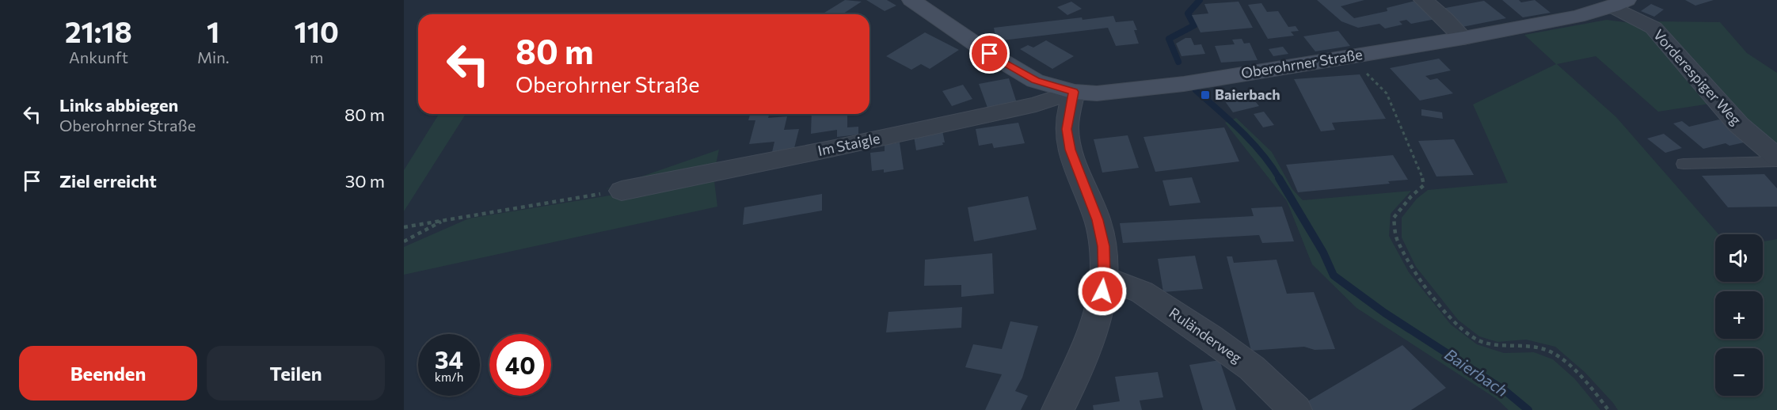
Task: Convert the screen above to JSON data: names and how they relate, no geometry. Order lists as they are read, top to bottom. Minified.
{"streets":{"main road":["Oberohrner Straße"],"street":["Vorderespiger Weg","Im Staigle","Ruländerweg"]},"crossings":[["Oberohrner Straße","Vorderespiger Weg"],["Oberohrner Straße","Im Staigle"]],"water":["Baierbach"],"places":{"transit":["Baierbach"]},"page":{"eta":["21:18","Ankunft","1","Min.","110","m"],"turn":["80 m","Oberohrner Straße"],"list":[{"name":"Links abbiegen","note":"Oberohrner Straße","value":"80 m"},{"name":"Ziel erreicht","value":"30 m"}],"map_buttons":["+","−"],"speed":"34 km/h","limit":"40","buttons":["Beenden","Teilen"]}}
